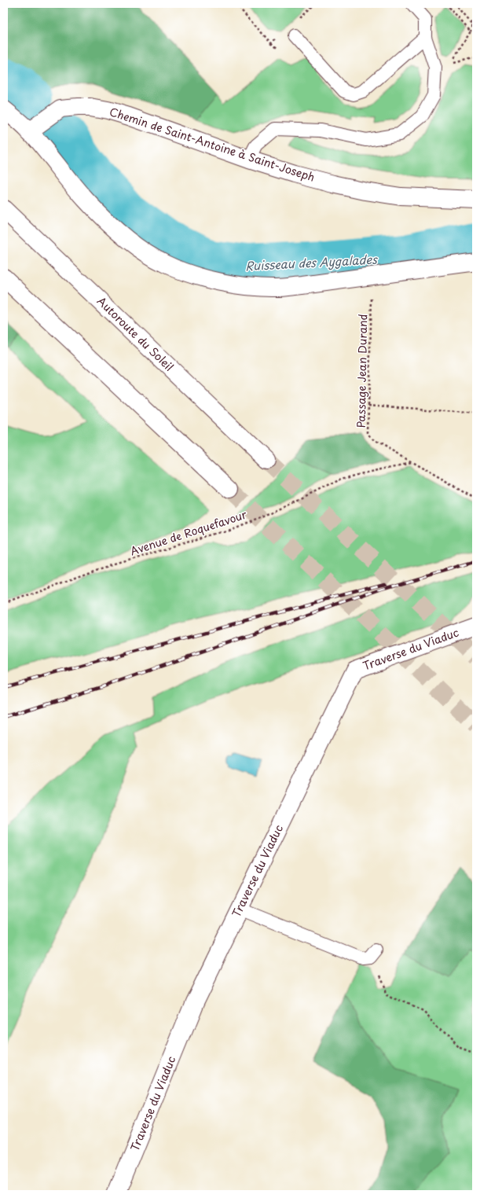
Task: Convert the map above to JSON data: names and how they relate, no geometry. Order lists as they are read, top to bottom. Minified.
{"streets":{"main road":["Chemin de Saint-Antoine à Saint-Joseph","Autoroute du Soleil","Traverse du Viaduc"],"path":["Passage Jean Durand","Avenue de Roquefavour"]},"crossings":[["Passage Jean Durand","Avenue de Roquefavour"]],"water":["Ruisseau des Aygalades"]}
